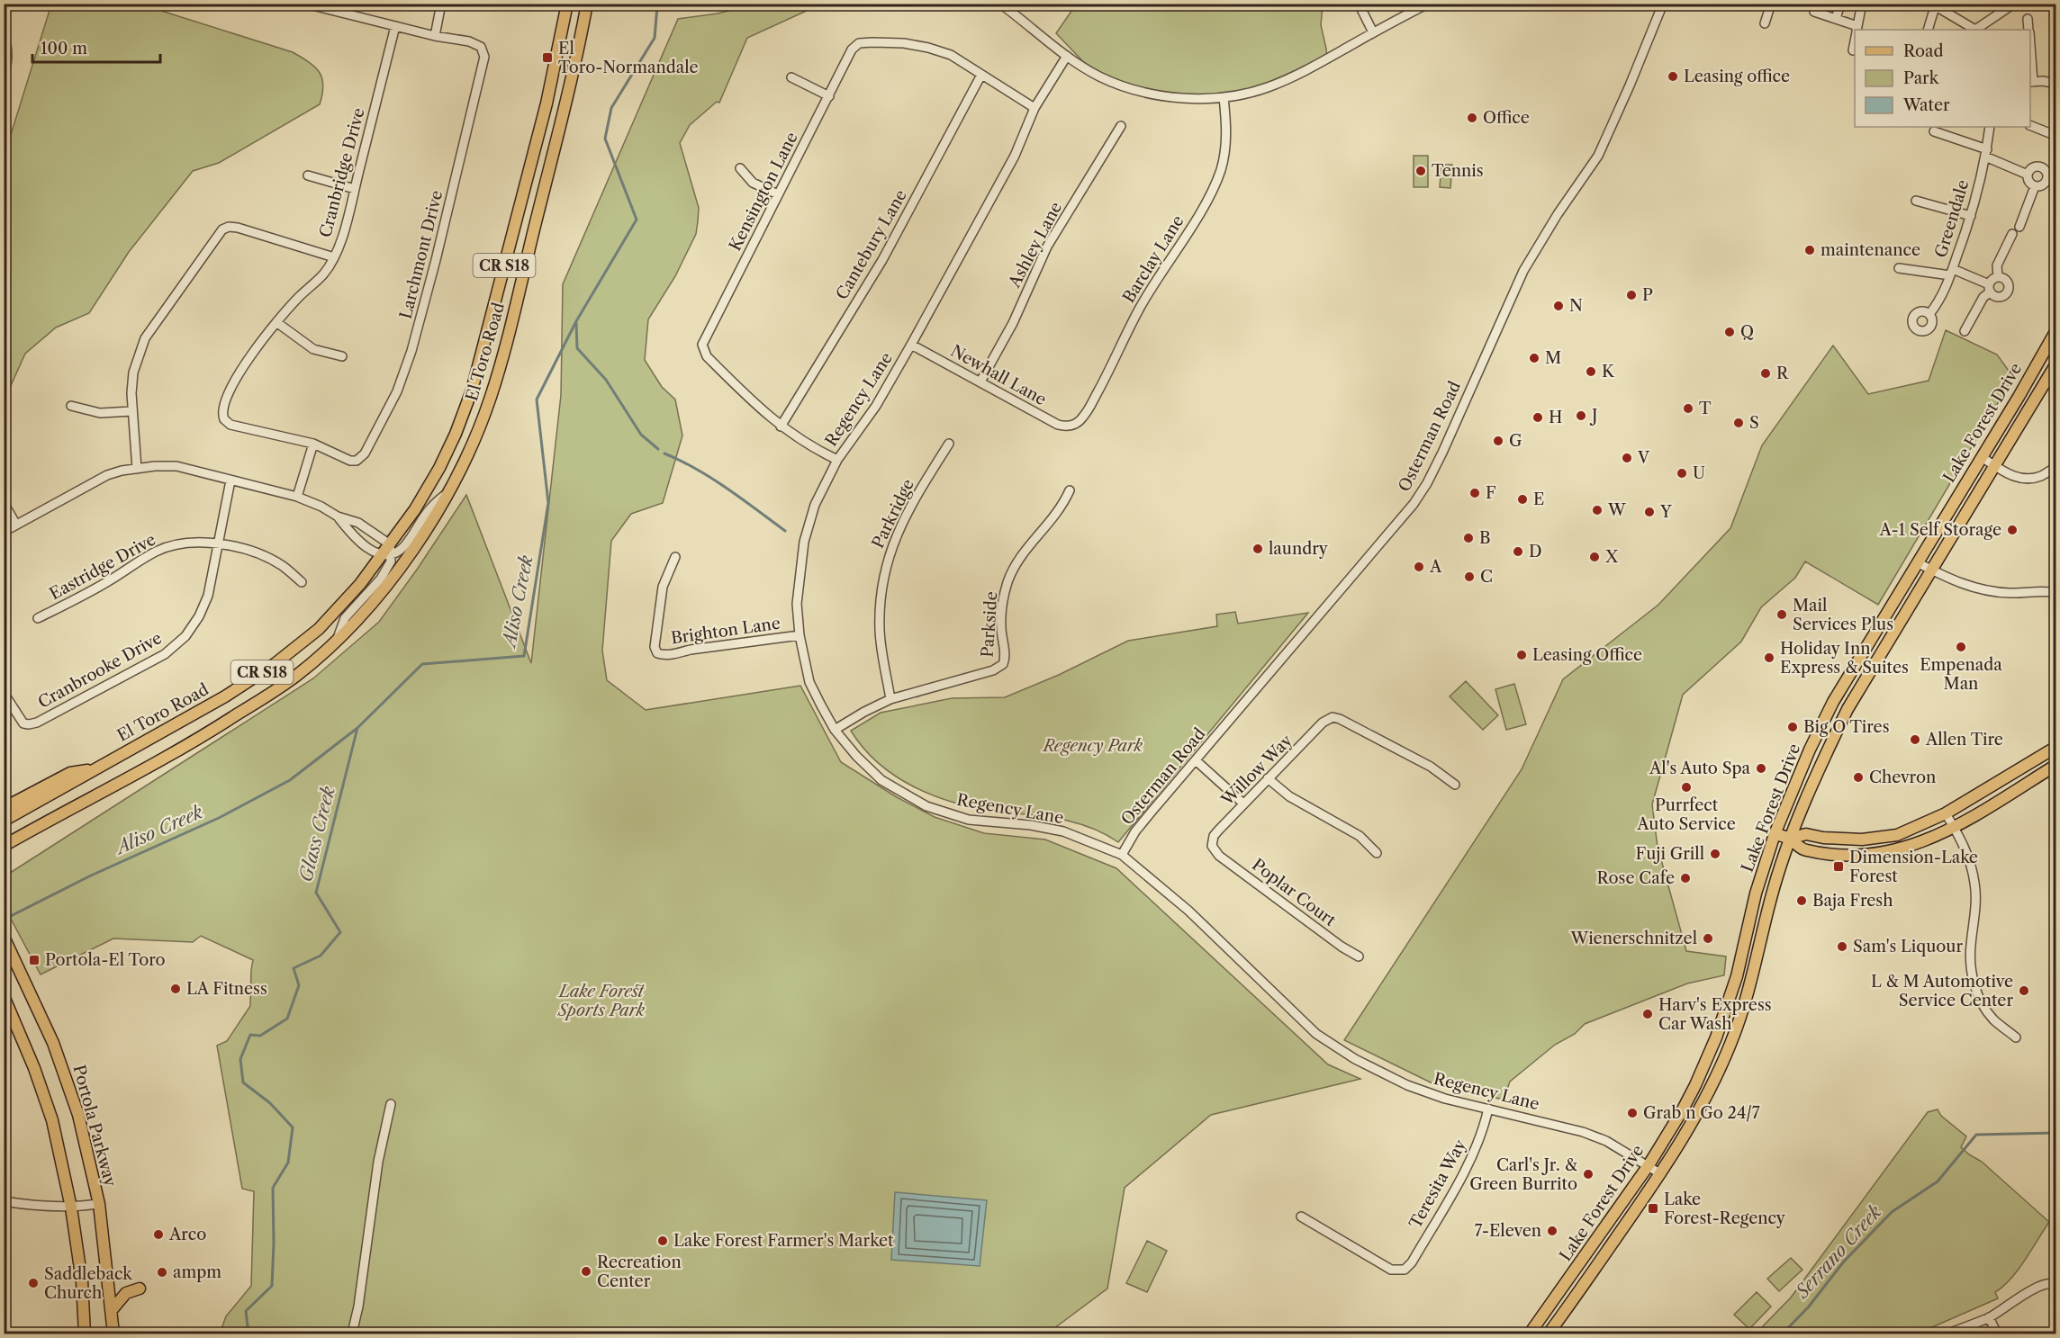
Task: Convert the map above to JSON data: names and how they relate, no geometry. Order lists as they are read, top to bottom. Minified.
{"streets":{"main road":["CR S18","El Toro Road","Lake Forest Drive","Portola Parkway"],"street":["Cranbridge Drive","Kensington Lane","Greendale","Cantebury Lane","Ashley Lane","Larchmont Drive","Barclay Lane","Newhall Lane","Regency Lane","Osterman Road","Parkridge","Eastridge Drive","Parkside","Brighton Lane","Cranbrooke Drive","Willow Way","Poplar Court","Teresita Way"]},"crossings":[["Cranbridge Drive","Larchmont Drive"],["Kensington Lane","Cantebury Lane"],["Ashley Lane","Newhall Lane"],["Barclay Lane","Newhall Lane"],["Newhall Lane","Regency Lane"],["Regency Lane","Lake Forest Drive"],["Regency Lane","Osterman Road"],["Regency Lane","Parkside"],["Regency Lane","Brighton Lane"],["Regency Lane","Teresita Way"],["Parkridge","Parkside"],["Eastridge Drive","Cranbrooke Drive"],["Willow Way","Poplar Court"]],"water":["Aliso Creek","Glass Creek","Serrano Creek"],"parks":["Regency Park","Lake Forest Sports Park"],"places":{"transit":["El Toro-Normandale","Dimension-Lake Forest","Portola-El Toro","Lake Forest-Regency"],"other":["Leasing office","Office","Tennis","maintenance","P","N","Q","M","K","R","T","J","H","S","G","V","U","F","E","W","Y","A-1 Self Storage","B","laundry","D","X","A","C","Mail Services Plus","Empenada Man","Leasing Office","Holiday Inn Express & Suites","Big O Tires","Allen Tire","Al's Auto Spa","Chevron","Purrfect Auto Service","Fuji Grill","Rose Cafe","Baja Fresh","Wienerschnitzel","Sam's Liquour","LA Fitness","L & M Automotive Service Center","Harv's Express Car Wash","Grab n Go 24/7","Carl's Jr. & Green Burrito","7-Eleven","Arco","Lake Forest Farmer's Market","Recreation Center","ampm","Saddleback Church"]},"legend":["Road","Park","Water"],"scale_bar":"100 m"}
